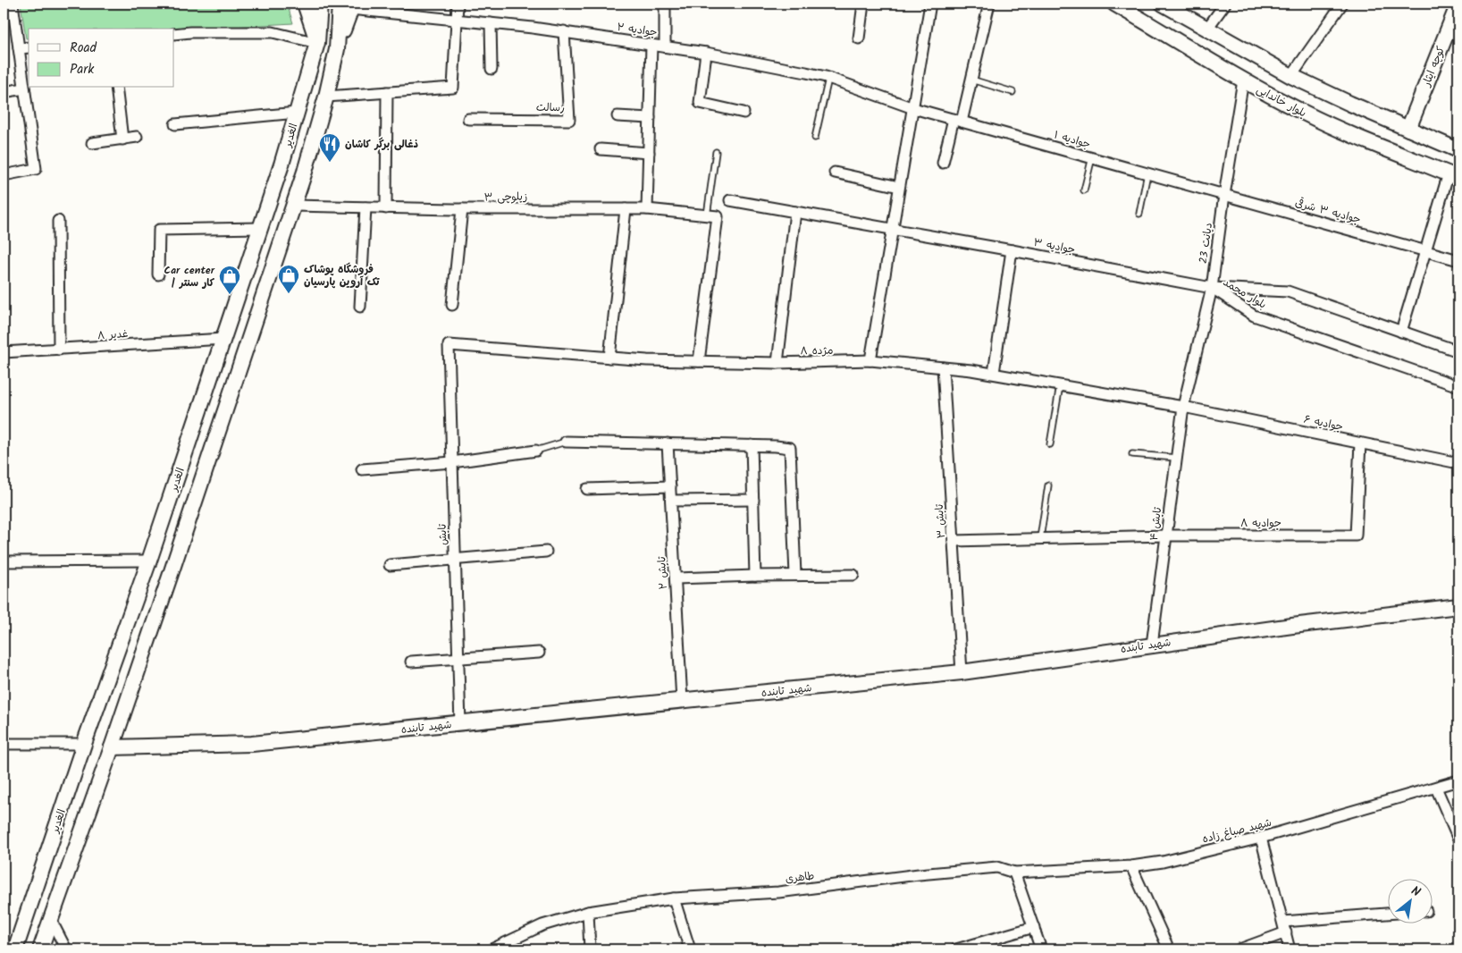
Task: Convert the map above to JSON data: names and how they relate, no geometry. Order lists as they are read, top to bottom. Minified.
{"streets":{"main road":["کوچه ایثار","بلوار خاندایی","الغدیر","شهید تابنده"],"street":["جوادیه ۲","رسالت","جوادیه ۱","زیلوچی ۳","جوادیه ۳ شرقی","دیانت 23","جوادیه ۳","بلوار محمد","غدیر ۸","مژده ۸","جوادیه ۶","تابش ۳","جوادیه ۸","تابش ۴","تابش","تابش ۲","شهید صباغ زاده","طاهری"]},"crossings":[["جوادیه ۲","رسالت"],["جوادیه ۲","جوادیه ۱"],["بلوار خاندایی","دیانت 23"],["الغدیر","غدیر ۸"],["جوادیه ۱","جوادیه ۳ شرقی"],["جوادیه ۱","دیانت 23"],["جوادیه ۳ شرقی","دیانت 23"],["دیانت 23","جوادیه ۳"],["دیانت 23","بلوار محمد"],["دیانت 23","مژده ۸"],["دیانت 23","جوادیه ۶"],["دیانت 23","تابش ۴"],["جوادیه ۳","بلوار محمد"],["مژده ۸","جوادیه ۶"],["مژده ۸","تابش ۳"],["مژده ۸","تابش ۴"],["مژده ۸","تابش"],["جوادیه ۶","جوادیه ۸"],["جوادیه ۶","تابش ۴"],["تابش ۳","جوادیه ۸"],["تابش ۳","شهید تابنده"],["جوادیه ۸","تابش ۴"],["تابش ۴","شهید تابنده"],["تابش","شهید تابنده"],["تابش ۲","شهید تابنده"],["شهید صباغ زاده","طاهری"]],"places":{"restaurant":["ذغالی برگر کاشان"],"shop":["فروشگاه پوشاک تک آروین پارسیان","Car center | کار سنتر"]},"legend":["Road","Park"],"north":"top right"}
